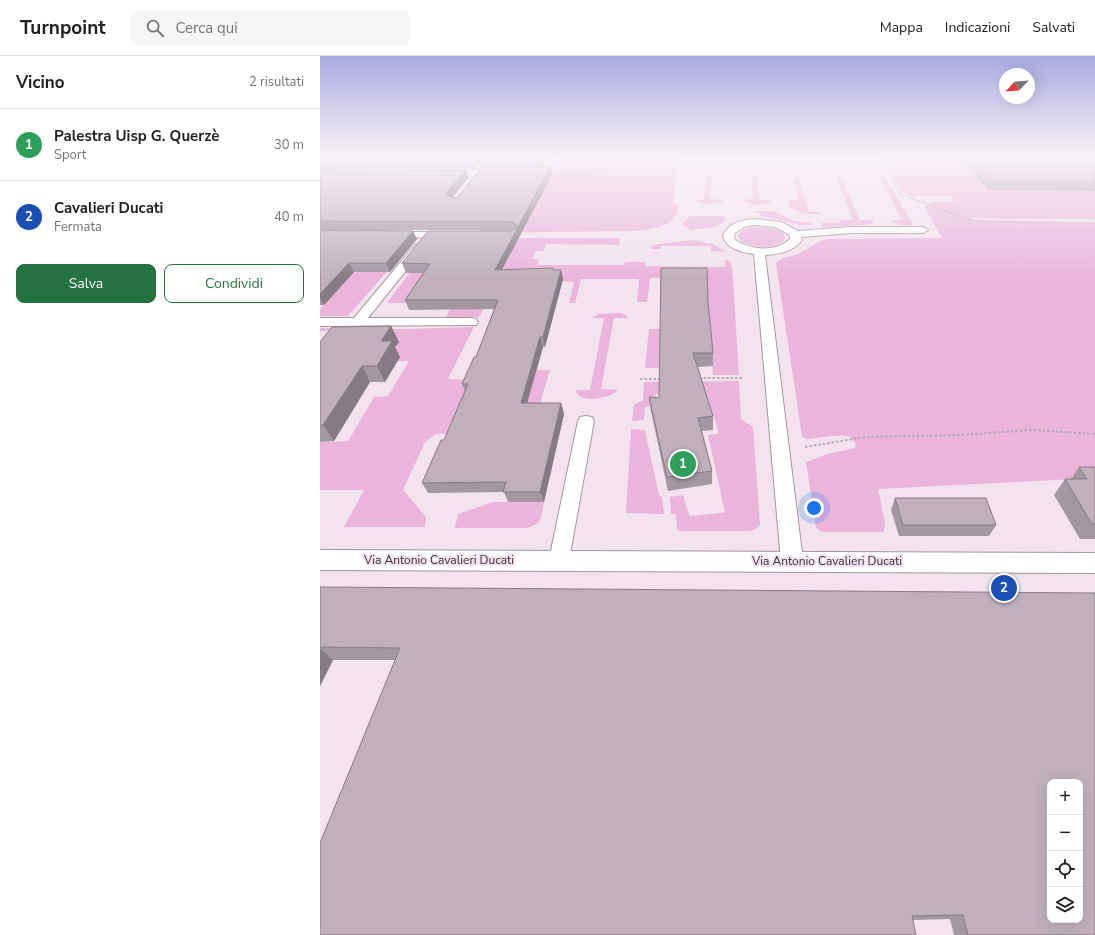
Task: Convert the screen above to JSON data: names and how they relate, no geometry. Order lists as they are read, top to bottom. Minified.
{"streets":{"street":["Via Antonio Cavalieri Ducati"]},"north":"bottom left","page":{"header":"Turnpoint","search":"Cerca qui","nav":["Mappa","Indicazioni","Salvati"],"heading":["Vicino","2 risultati"],"list":[{"mark":"1","name":"Palestra Uisp G. Querzè","note":"Sport","value":"30 m"},{"mark":"2","name":"Cavalieri Ducati","note":"Fermata","value":"40 m"}],"buttons":["Salva","Condividi"],"pins":["1","2"],"map_buttons":["+","−"]}}
